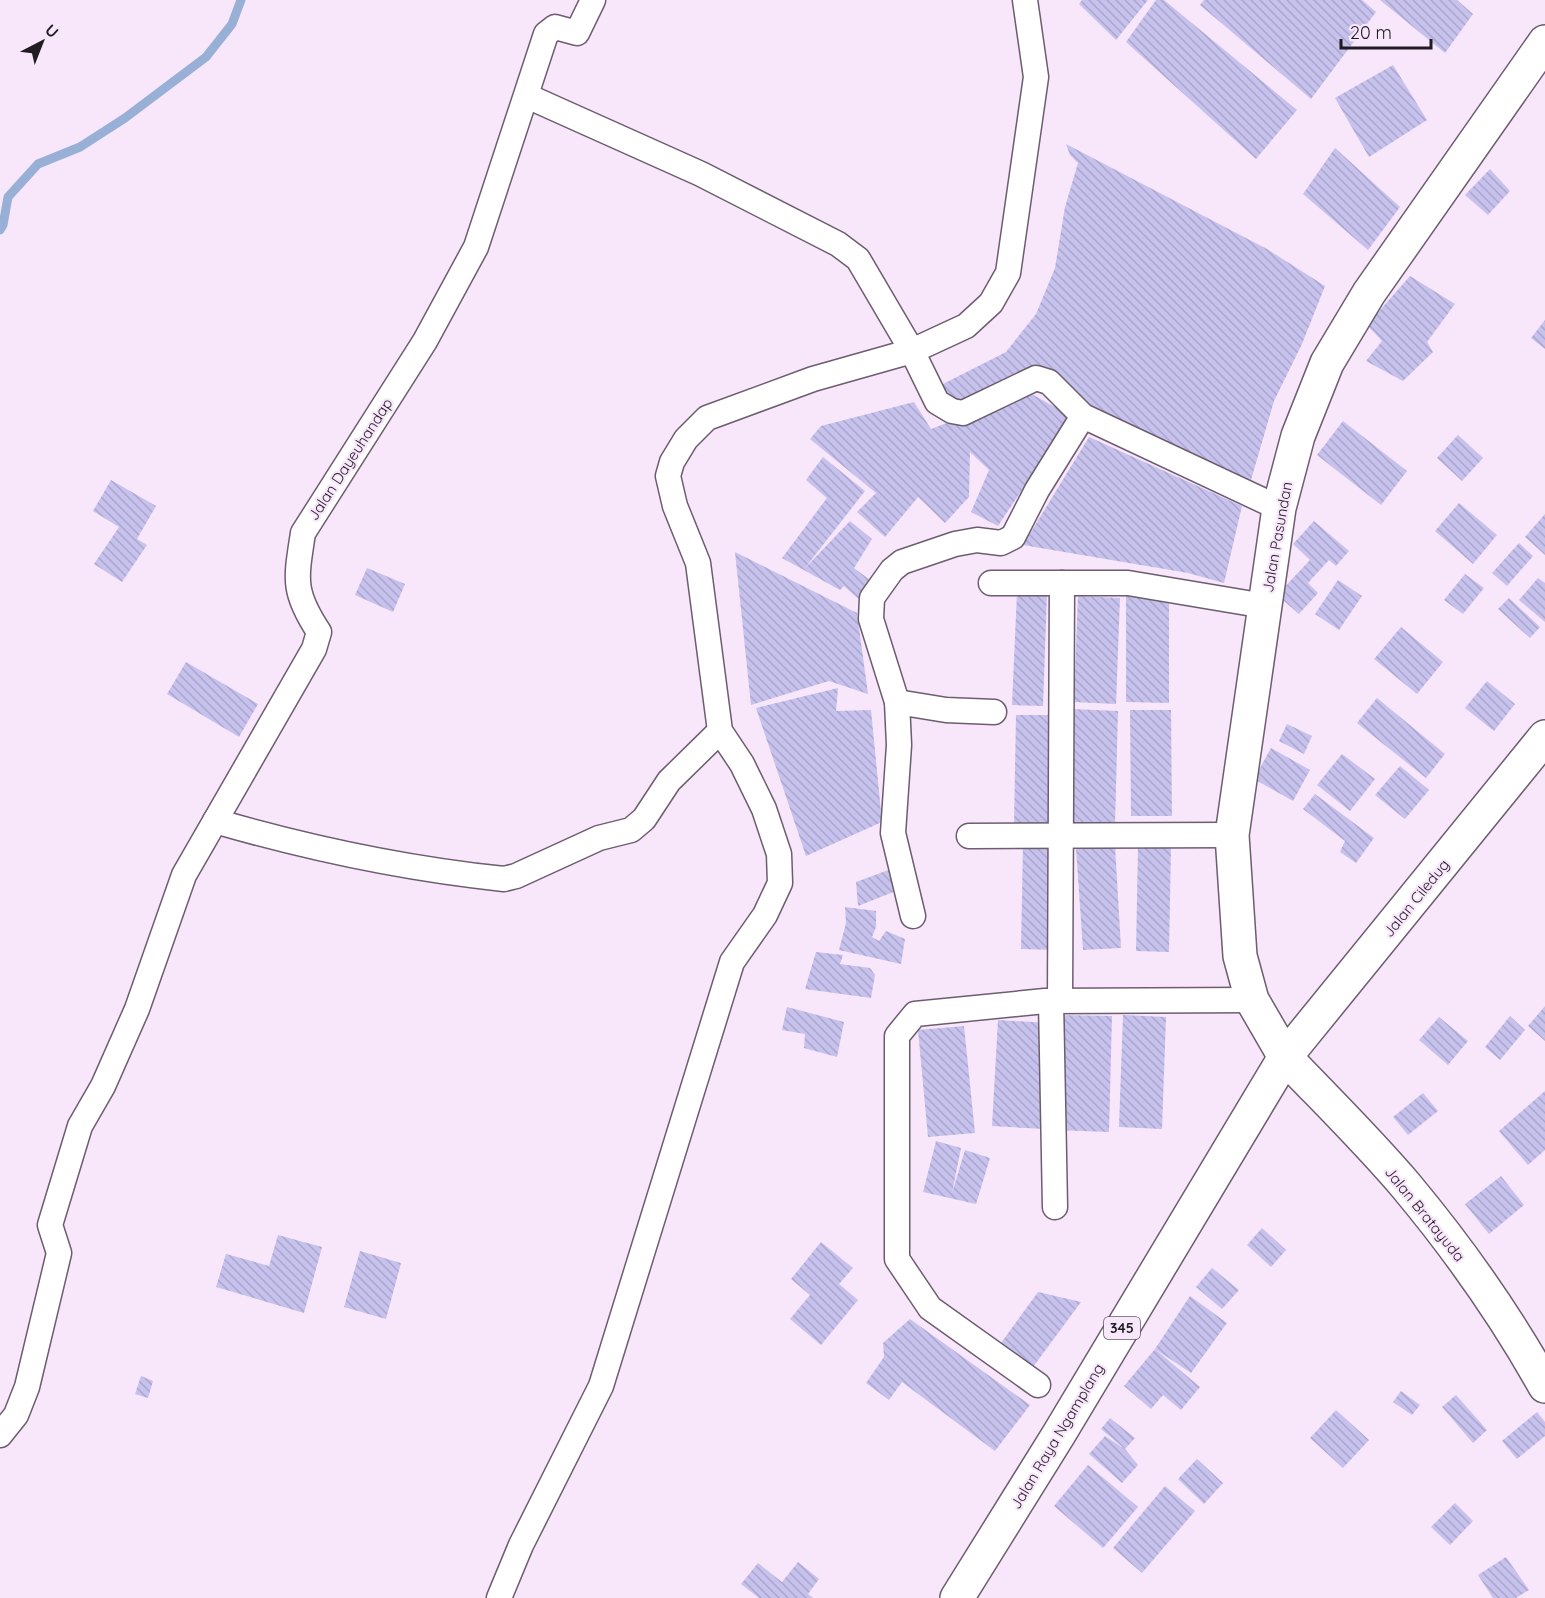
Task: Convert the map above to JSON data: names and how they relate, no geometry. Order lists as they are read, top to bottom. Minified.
{"streets":{"main road":["Jalan Pasundan","Jalan Ciledug","Jalan Bratayuda","345","Jalan Raya Ngamplang"],"street":["Jalan Dayeuhandap"]},"crossings":[["Jalan Pasundan","Jalan Ciledug"],["Jalan Pasundan","Jalan Bratayuda"],["Jalan Pasundan","Jalan Raya Ngamplang"],["Jalan Ciledug","Jalan Bratayuda"],["Jalan Ciledug","Jalan Raya Ngamplang"],["Jalan Bratayuda","Jalan Raya Ngamplang"]],"scale_bar":"20 m","north":"top right"}
